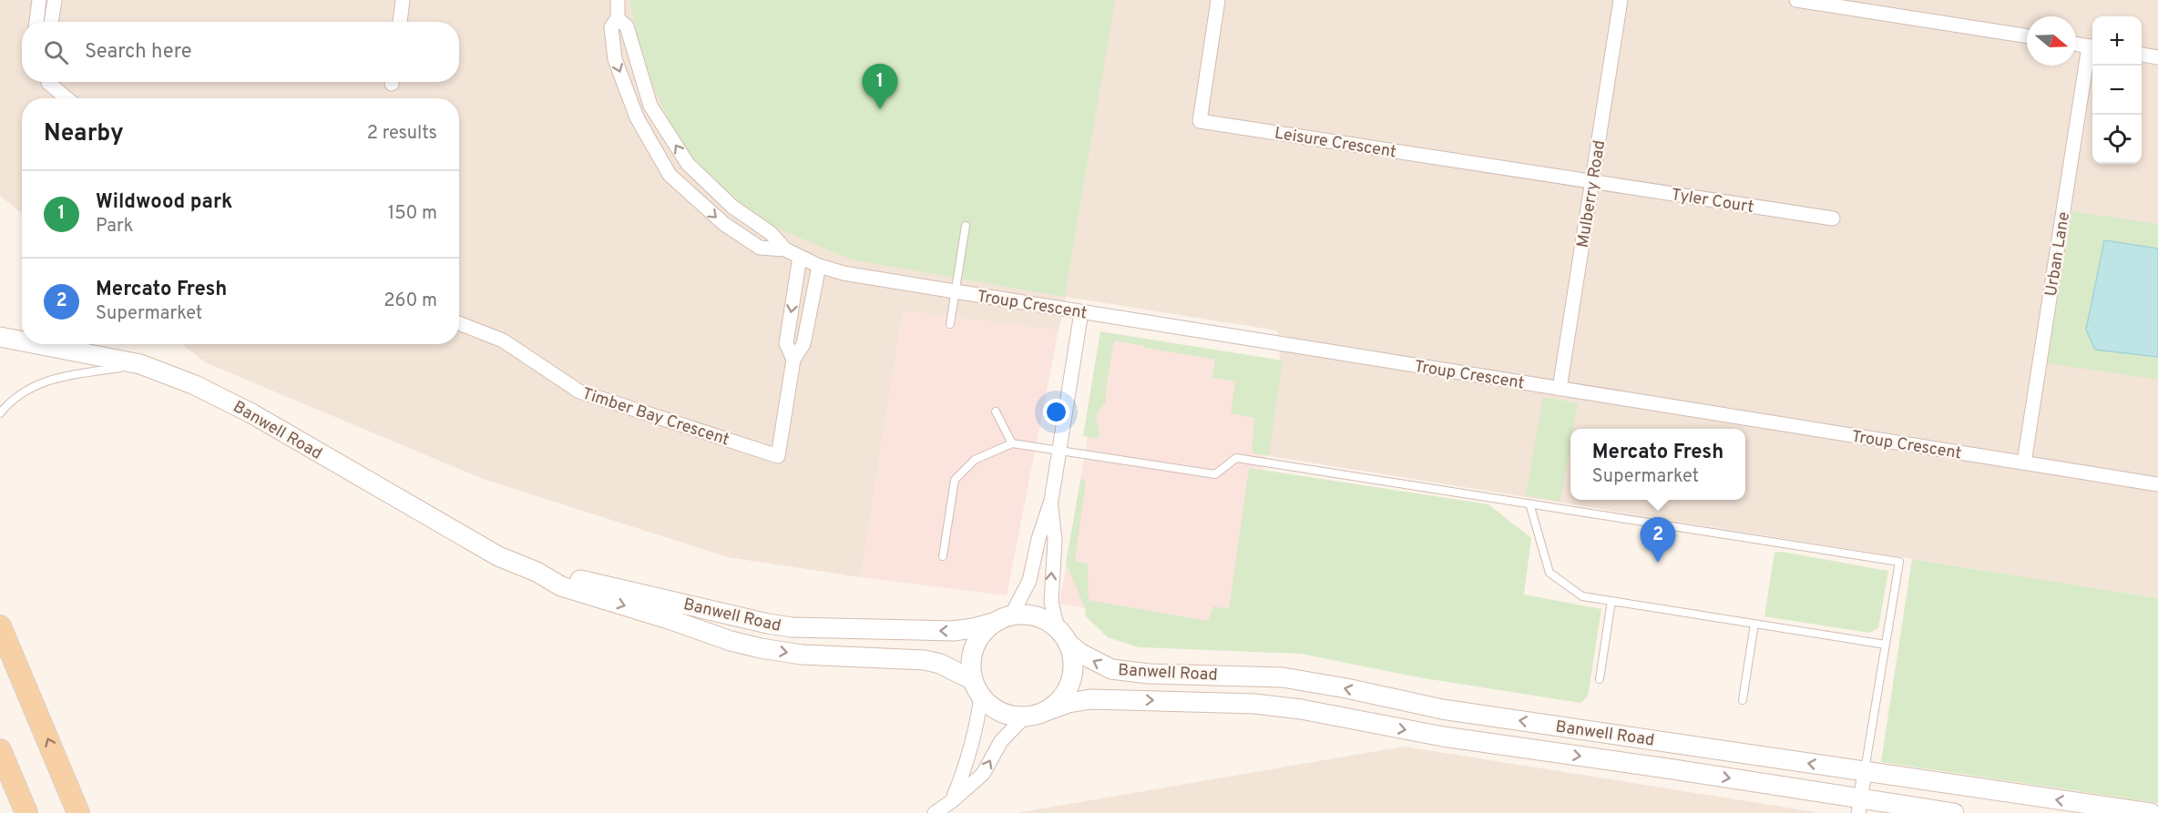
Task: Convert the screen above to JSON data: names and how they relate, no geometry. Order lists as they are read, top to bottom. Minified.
{"streets":{"main road":["Banwell Road"],"street":["Leisure Crescent","Mulberry Road","Tyler Court","Urban Lane","Troup Crescent","Timber Bay Crescent"]},"crossings":[["Leisure Crescent","Mulberry Road"],["Leisure Crescent","Tyler Court"],["Mulberry Road","Tyler Court"],["Mulberry Road","Troup Crescent"],["Urban Lane","Troup Crescent"],["Troup Crescent","Timber Bay Crescent"]],"north":"right","page":{"map_buttons":["+","−"],"search":"Search here","pins":["1","2"],"heading":["Nearby","2 results"],"list":[{"mark":"1","name":"Wildwood park","note":"Park","value":"150 m"},{"mark":"2","name":"Mercato Fresh","note":"Supermarket","value":"260 m"}],"popup":["Mercato Fresh","Supermarket"]}}
